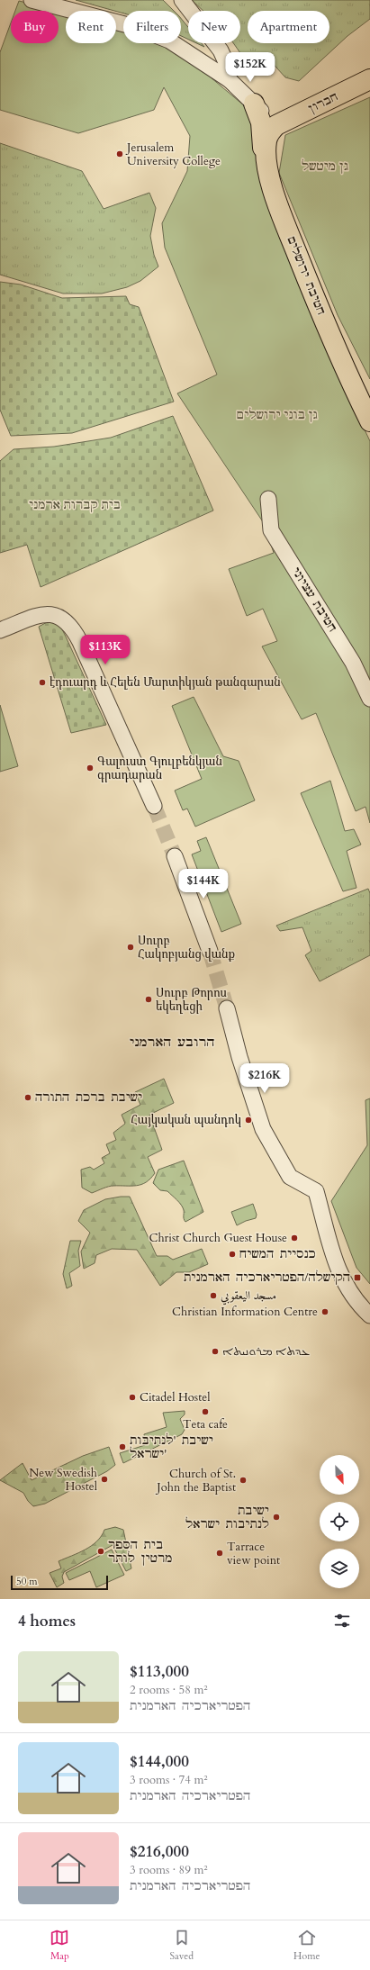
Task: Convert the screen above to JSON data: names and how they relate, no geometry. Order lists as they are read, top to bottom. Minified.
{"streets":{"highway":["חברון","חטיבת ירושלים"],"street":["חטיבת עציוני"]},"crossings":[["חברון","חטיבת ירושלים"]],"districts":["הרובע הארמני"],"parks":["גן מיטשל","גן בוני ירושלים","בית קברות ארמני"],"places":{"other":["Jerusalem University College","էդուարդ և Հելեն Մարտիկյան թանգարան","Գալուստ Գյուլբենկյան գրադարան","Սուրբ Հակոբյանց վանք","Սուրբ Թորոս եկեղեցի","ישיבת ברכת התורה","Հայկական պանդոկ","Christ Church Guest House","כנסיית המשיח","مسجد اليعقوبي","Christian Information Centre","ܥܕܬܐ ܡܪܘܢܝܬܐ","Citadel Hostel","Teta cafe","ישיבת 'לנתיבות ישראל'","New Swedish Hostel","Church of St. John the Baptist","ישיבת לנתיבות ישראל","בית הספר מרטין לותר","Tarrace view point"],"transit":["הקישלה/הפטריארכיה הארמנית"]},"scale_bar":"50 m","north":"bottom right","page":{"chip":["Buy","Rent","Filters","New","Apartment"],"price":["$152K","$113K","$144K","$216K"],"scale":"50 m","heading":"4 homes","list":[{"name":"$113,000","note":"2 rooms · 58 m² · הפטריארכיה הארמנית"},{"name":"$144,000","note":"3 rooms · 74 m² · הפטריארכיה הארמנית"},{"name":"$216,000","note":"3 rooms · 89 m² · הפטריארכיה הארמנית"}],"tabs":["Map","Saved","Home"]}}
